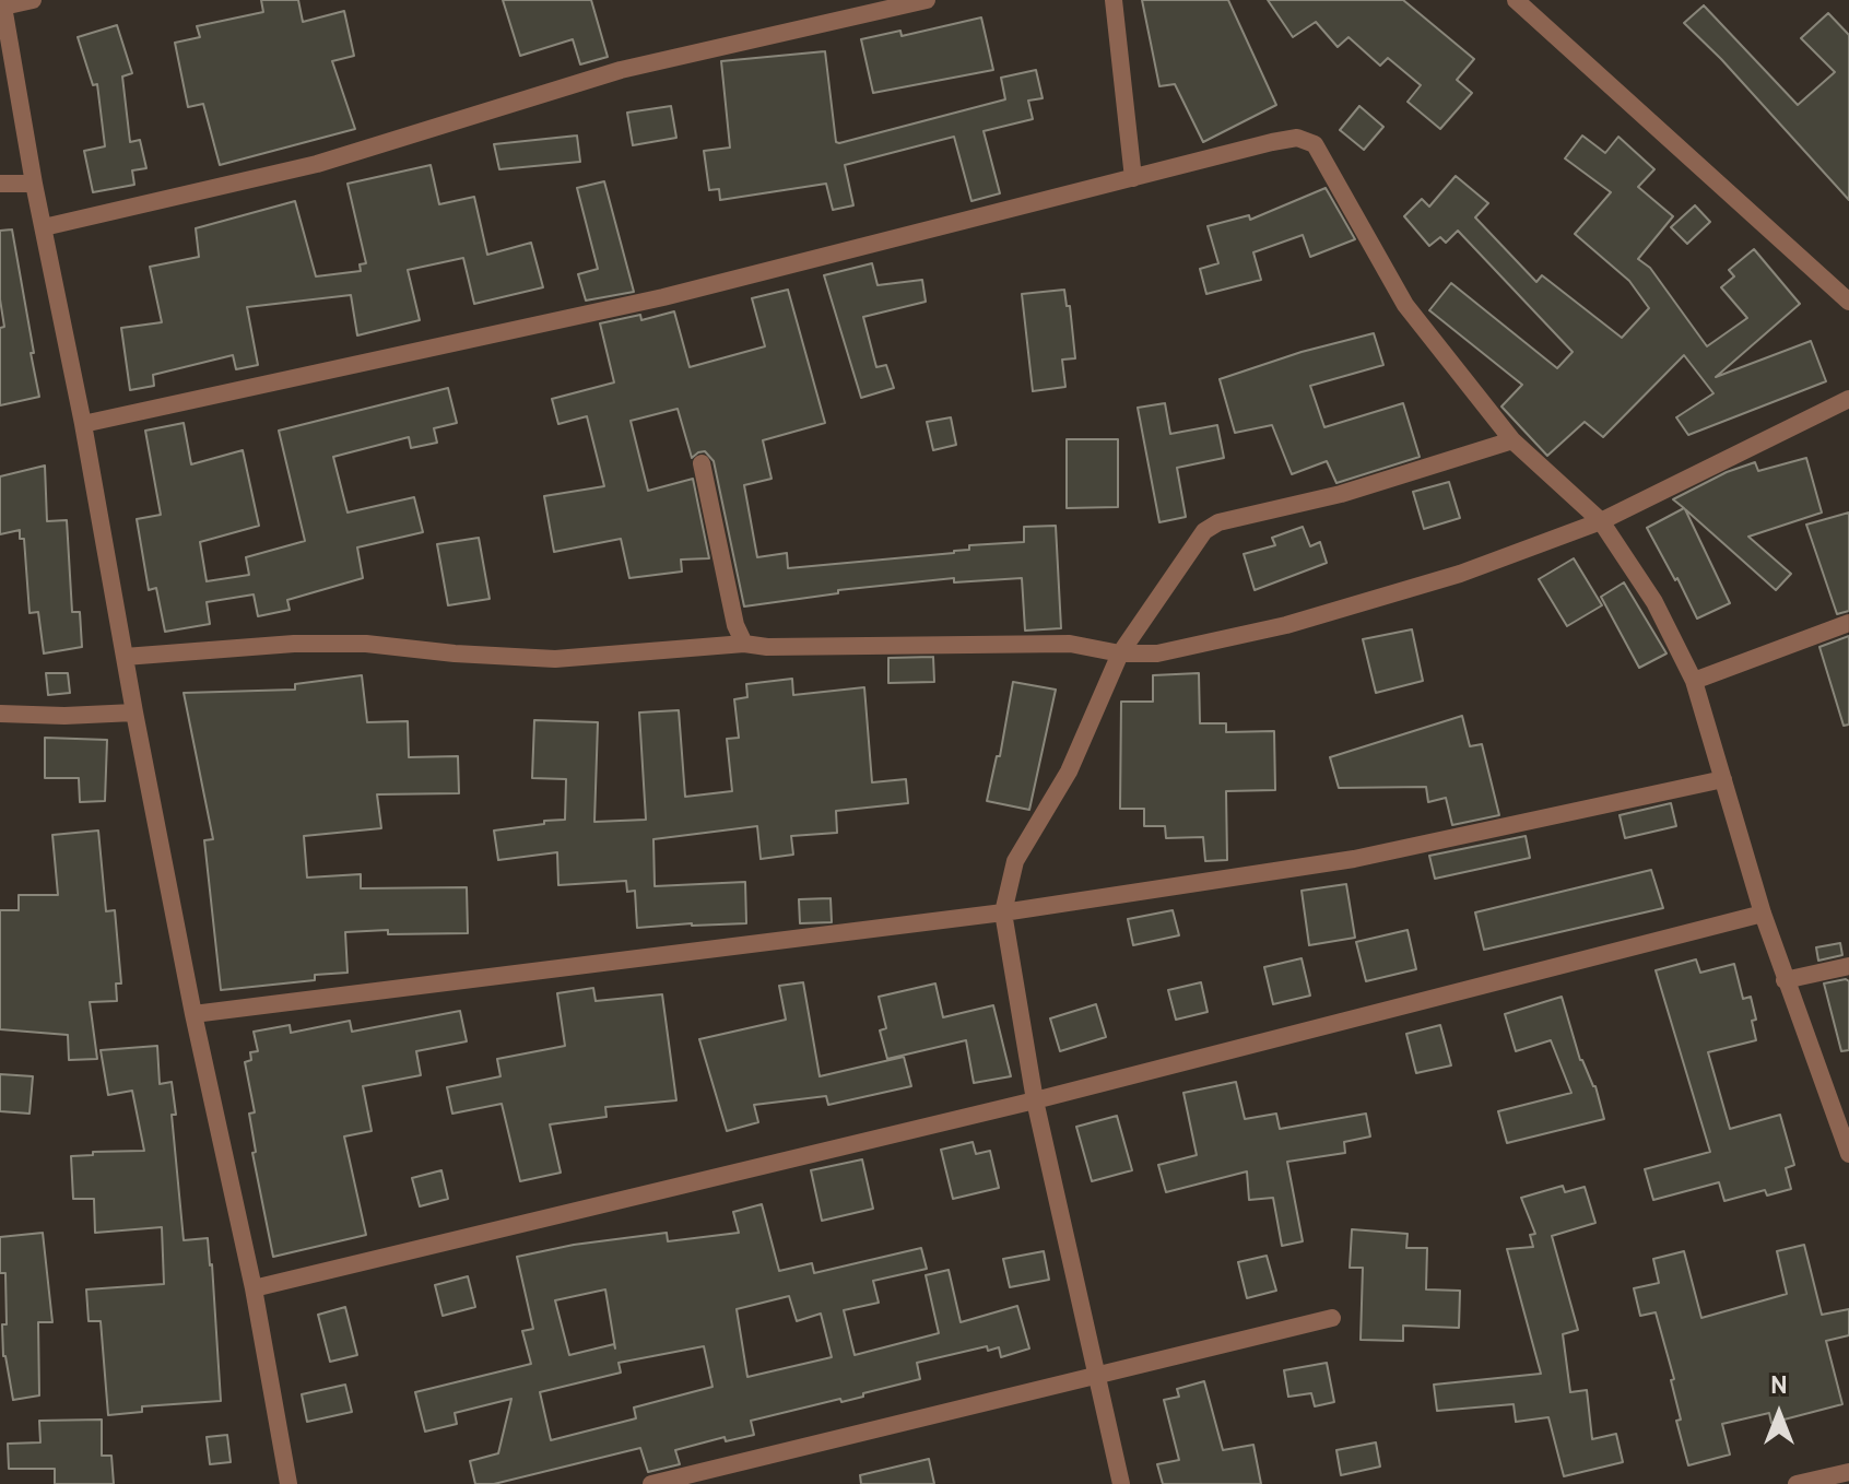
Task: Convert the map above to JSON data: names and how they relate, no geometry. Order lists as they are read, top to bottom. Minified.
{"north":"top"}
